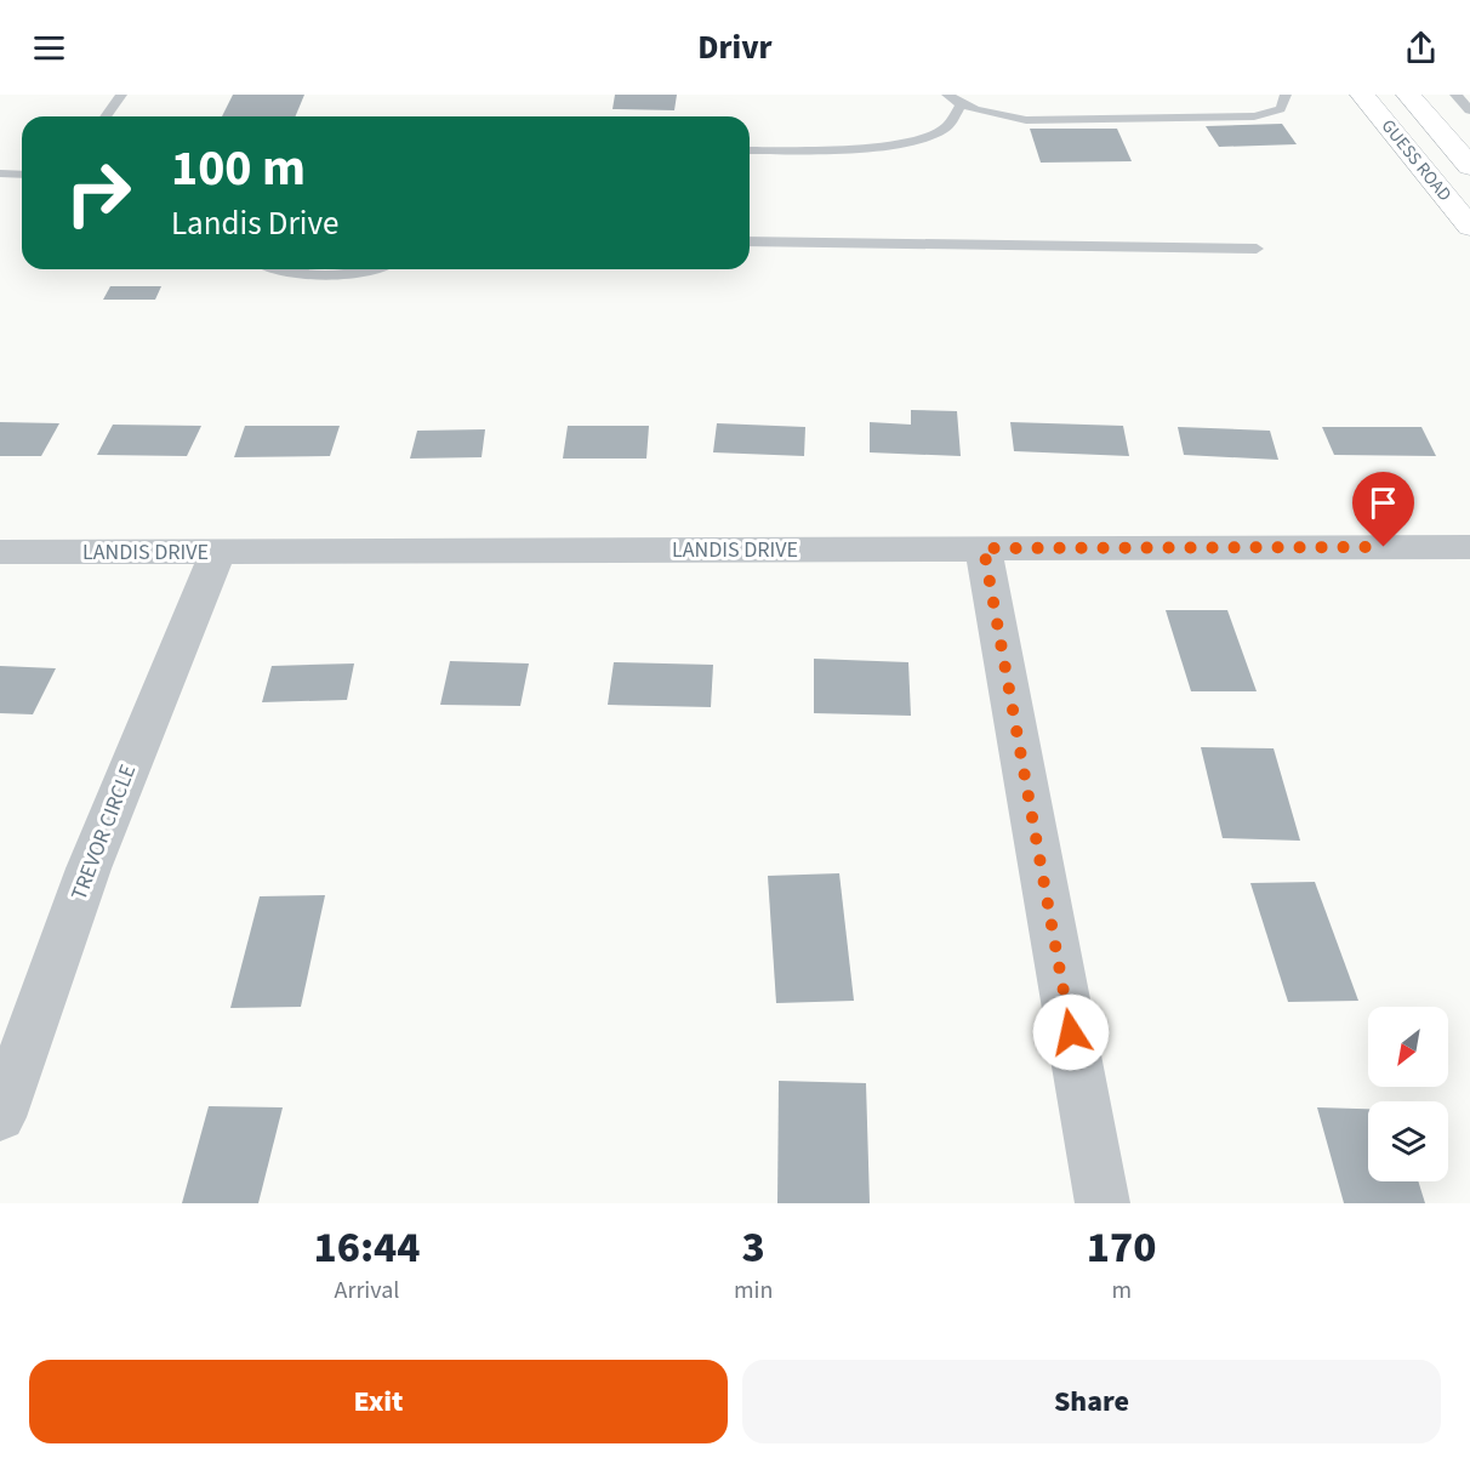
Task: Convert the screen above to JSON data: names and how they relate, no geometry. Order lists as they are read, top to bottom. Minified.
{"streets":{"main road":["GUESS ROAD"],"street":["LANDIS DRIVE","TREVOR CIRCLE"]},"crossings":[["LANDIS DRIVE","TREVOR CIRCLE"]],"north":"bottom left","page":{"header":"Drivr","turn":["100 m","Landis Drive"],"eta":["16:44","Arrival","3","min","170","m"],"buttons":["Exit","Share"]}}
